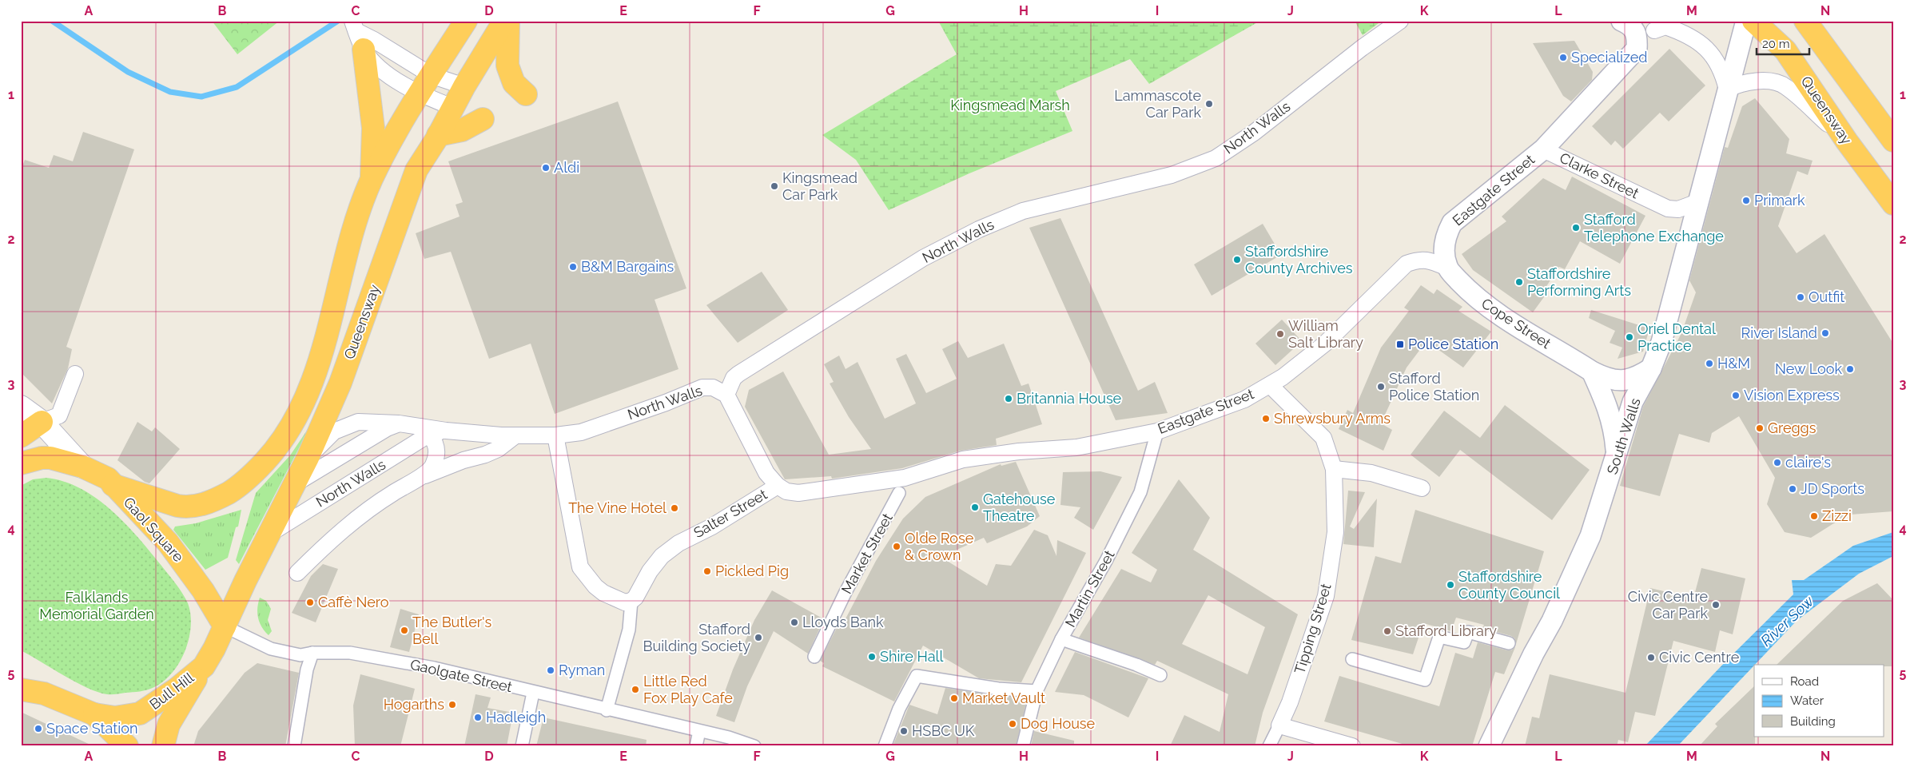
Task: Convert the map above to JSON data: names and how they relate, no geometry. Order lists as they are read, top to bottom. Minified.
{"streets":{"highway":["Queensway","Gaol Square","Bull Hill"],"street":["North Walls","Clarke Street","Eastgate Street","Cope Street","South Walls","Salter Street","Market Street","Martin Street","Tipping Street","Gaolgate Street"]},"crossings":[["Queensway","North Walls"],["Queensway","Gaol Square"],["Queensway","Gaolgate Street"],["Queensway","Bull Hill"],["Clarke Street","Eastgate Street"],["Clarke Street","South Walls"],["Eastgate Street","Cope Street"],["Eastgate Street","South Walls"],["Eastgate Street","Salter Street"],["Eastgate Street","Martin Street"],["Eastgate Street","Tipping Street"],["Cope Street","South Walls"],["Gaol Square","Gaolgate Street"],["Gaol Square","Bull Hill"],["Gaolgate Street","Bull Hill"]],"water":["River Sow"],"parks":["Kingsmead Marsh","Falklands Memorial Garden"],"places":{"other":["Specialized","Lammascote Car Park","Aldi","Kingsmead Car Park","Primark","Stafford Telephone Exchange","Staffordshire County Archives","B&M Bargains","Staffordshire Performing Arts","Outfit","River Island","William Salt Library","Oriel Dental Practice","H&M","New Look","Stafford Police Station","Vision Express","Britannia House","Shrewsbury Arms","Greggs","claire's","JD Sports","Gatehouse Theatre","The Vine Hotel","Zizzi","Olde Rose & Crown","Pickled Pig","Staffordshire County Council","Caffè Nero","Civic Centre Car Park","Lloyds Bank","The Butler's Bell","Stafford Library","Stafford Building Society","Shire Hall","Civic Centre","Ryman","Little Red Fox Play Cafe","Market Vault","Hogarths","Hadleigh","Dog House","Space Station","HSBC UK"],"transit":["Police Station"]},"legend":["Road","Water","Building"],"scale_bar":"20 m","grid":{"columns":["A","B","C","D","E","F","G","H","I","J","K","L","M","N"],"rows":["1","2","3","4","5"]}}
